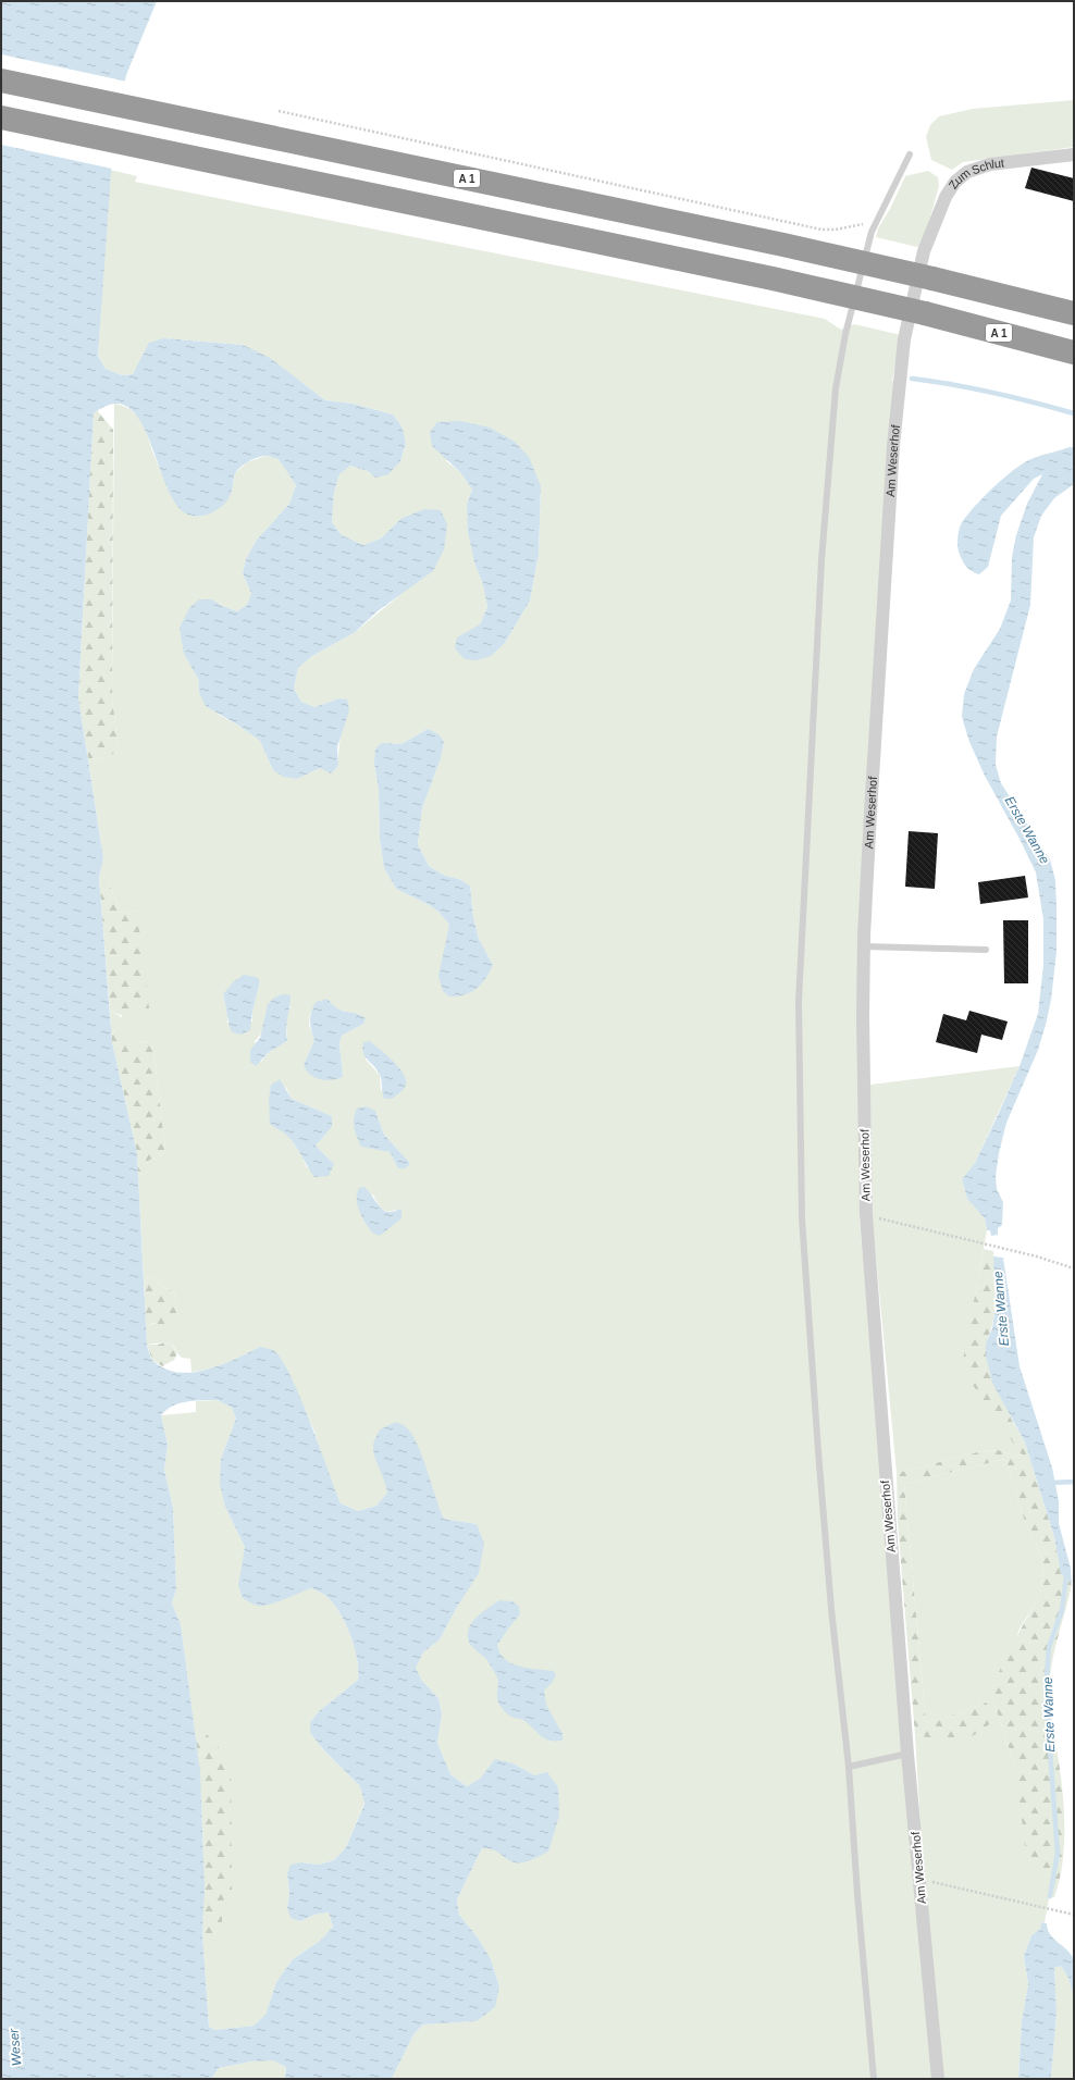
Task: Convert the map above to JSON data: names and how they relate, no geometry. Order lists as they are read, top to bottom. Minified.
{"streets":{"highway":["A 1"],"street":["Zum Schlut","Am Weserhof"]},"crossings":[["Zum Schlut","Am Weserhof"]],"water":["Erste Wanne","Weser"]}
